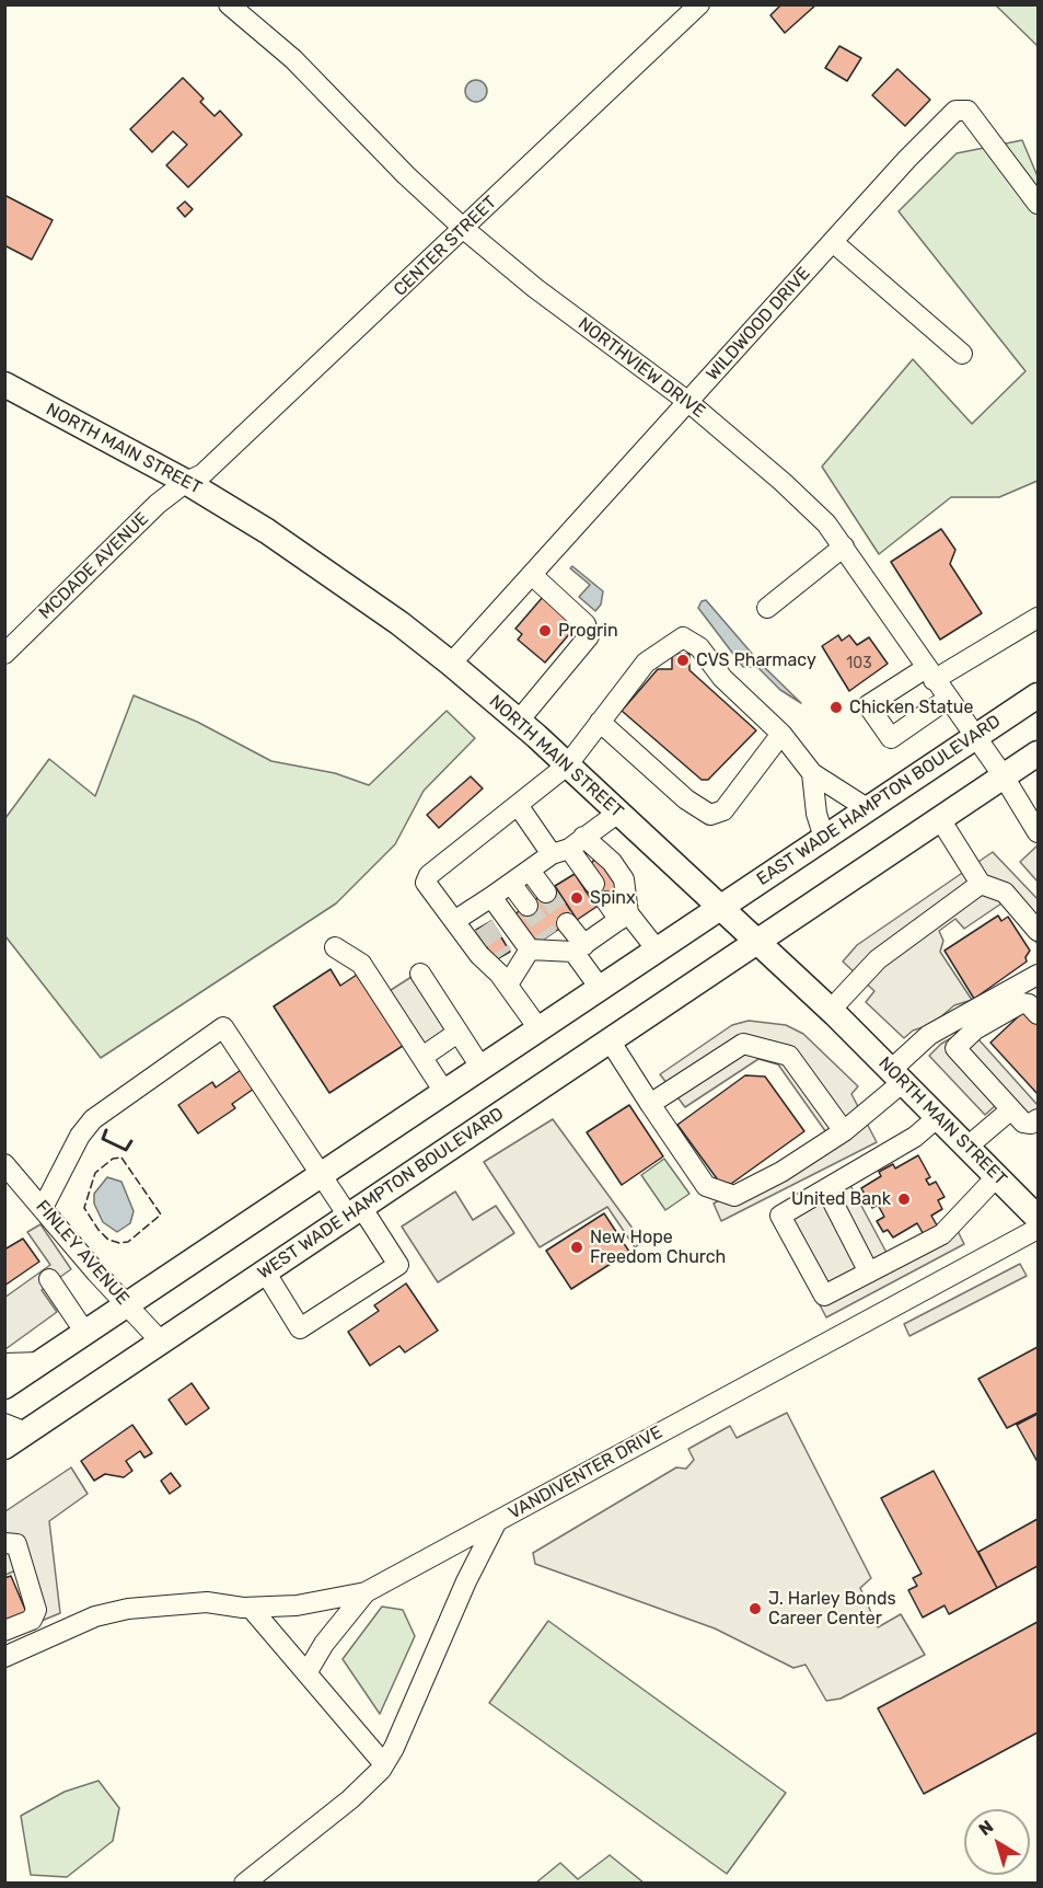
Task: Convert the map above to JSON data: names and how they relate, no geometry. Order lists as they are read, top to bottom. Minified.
{"streets":{"main road":["NORTH MAIN STREET","EAST WADE HAMPTON BOULEVARD","WEST WADE HAMPTON BOULEVARD"],"street":["CENTER STREET","WILDWOOD DRIVE","NORTHVIEW DRIVE","MCDADE AVENUE","FINLEY AVENUE","VANDIVENTER DRIVE"]},"crossings":[["CENTER STREET","NORTHVIEW DRIVE"],["CENTER STREET","NORTH MAIN STREET"],["CENTER STREET","MCDADE AVENUE"],["WILDWOOD DRIVE","NORTHVIEW DRIVE"],["WILDWOOD DRIVE","NORTH MAIN STREET"],["NORTHVIEW DRIVE","EAST WADE HAMPTON BOULEVARD"],["NORTH MAIN STREET","MCDADE AVENUE"],["NORTH MAIN STREET","EAST WADE HAMPTON BOULEVARD"],["NORTH MAIN STREET","WEST WADE HAMPTON BOULEVARD"],["WEST WADE HAMPTON BOULEVARD","FINLEY AVENUE"]],"places":["Progrin","CVS Pharmacy","Chicken Statue","Spinx","United Bank","New Hope Freedom Church","J. Harley Bonds Career Center"],"house_numbers":["103"],"north":"top left"}
